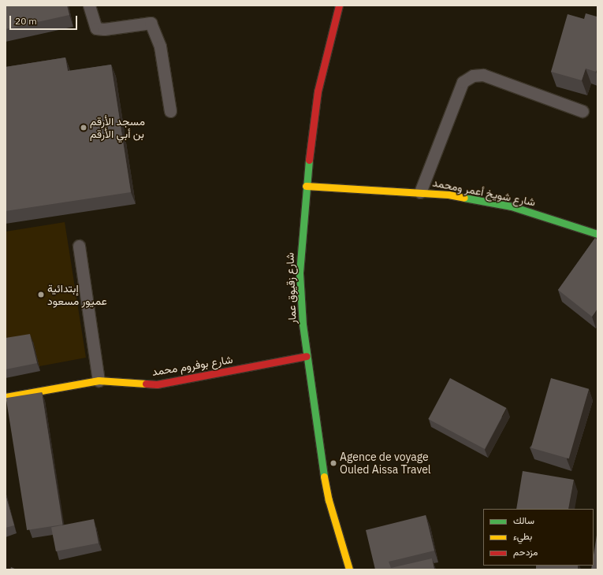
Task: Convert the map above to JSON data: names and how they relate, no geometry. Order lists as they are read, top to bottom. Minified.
{"streets":{"street":["شارع شويخ أعمر ومحمد","شارع زقيوق عمار","شارع بوفروم محمد"]},"crossings":[["شارع شويخ أعمر ومحمد","شارع زقيوق عمار"],["شارع زقيوق عمار","شارع بوفروم محمد"]],"places":["مسجد الأرقم بن أبي الأرقم","إبتدائية عميور مسعود","Agence de voyage Ouled Aissa Travel"],"legend":["سالك","بطيء","مزدحم"],"scale_bar":"20 m"}
